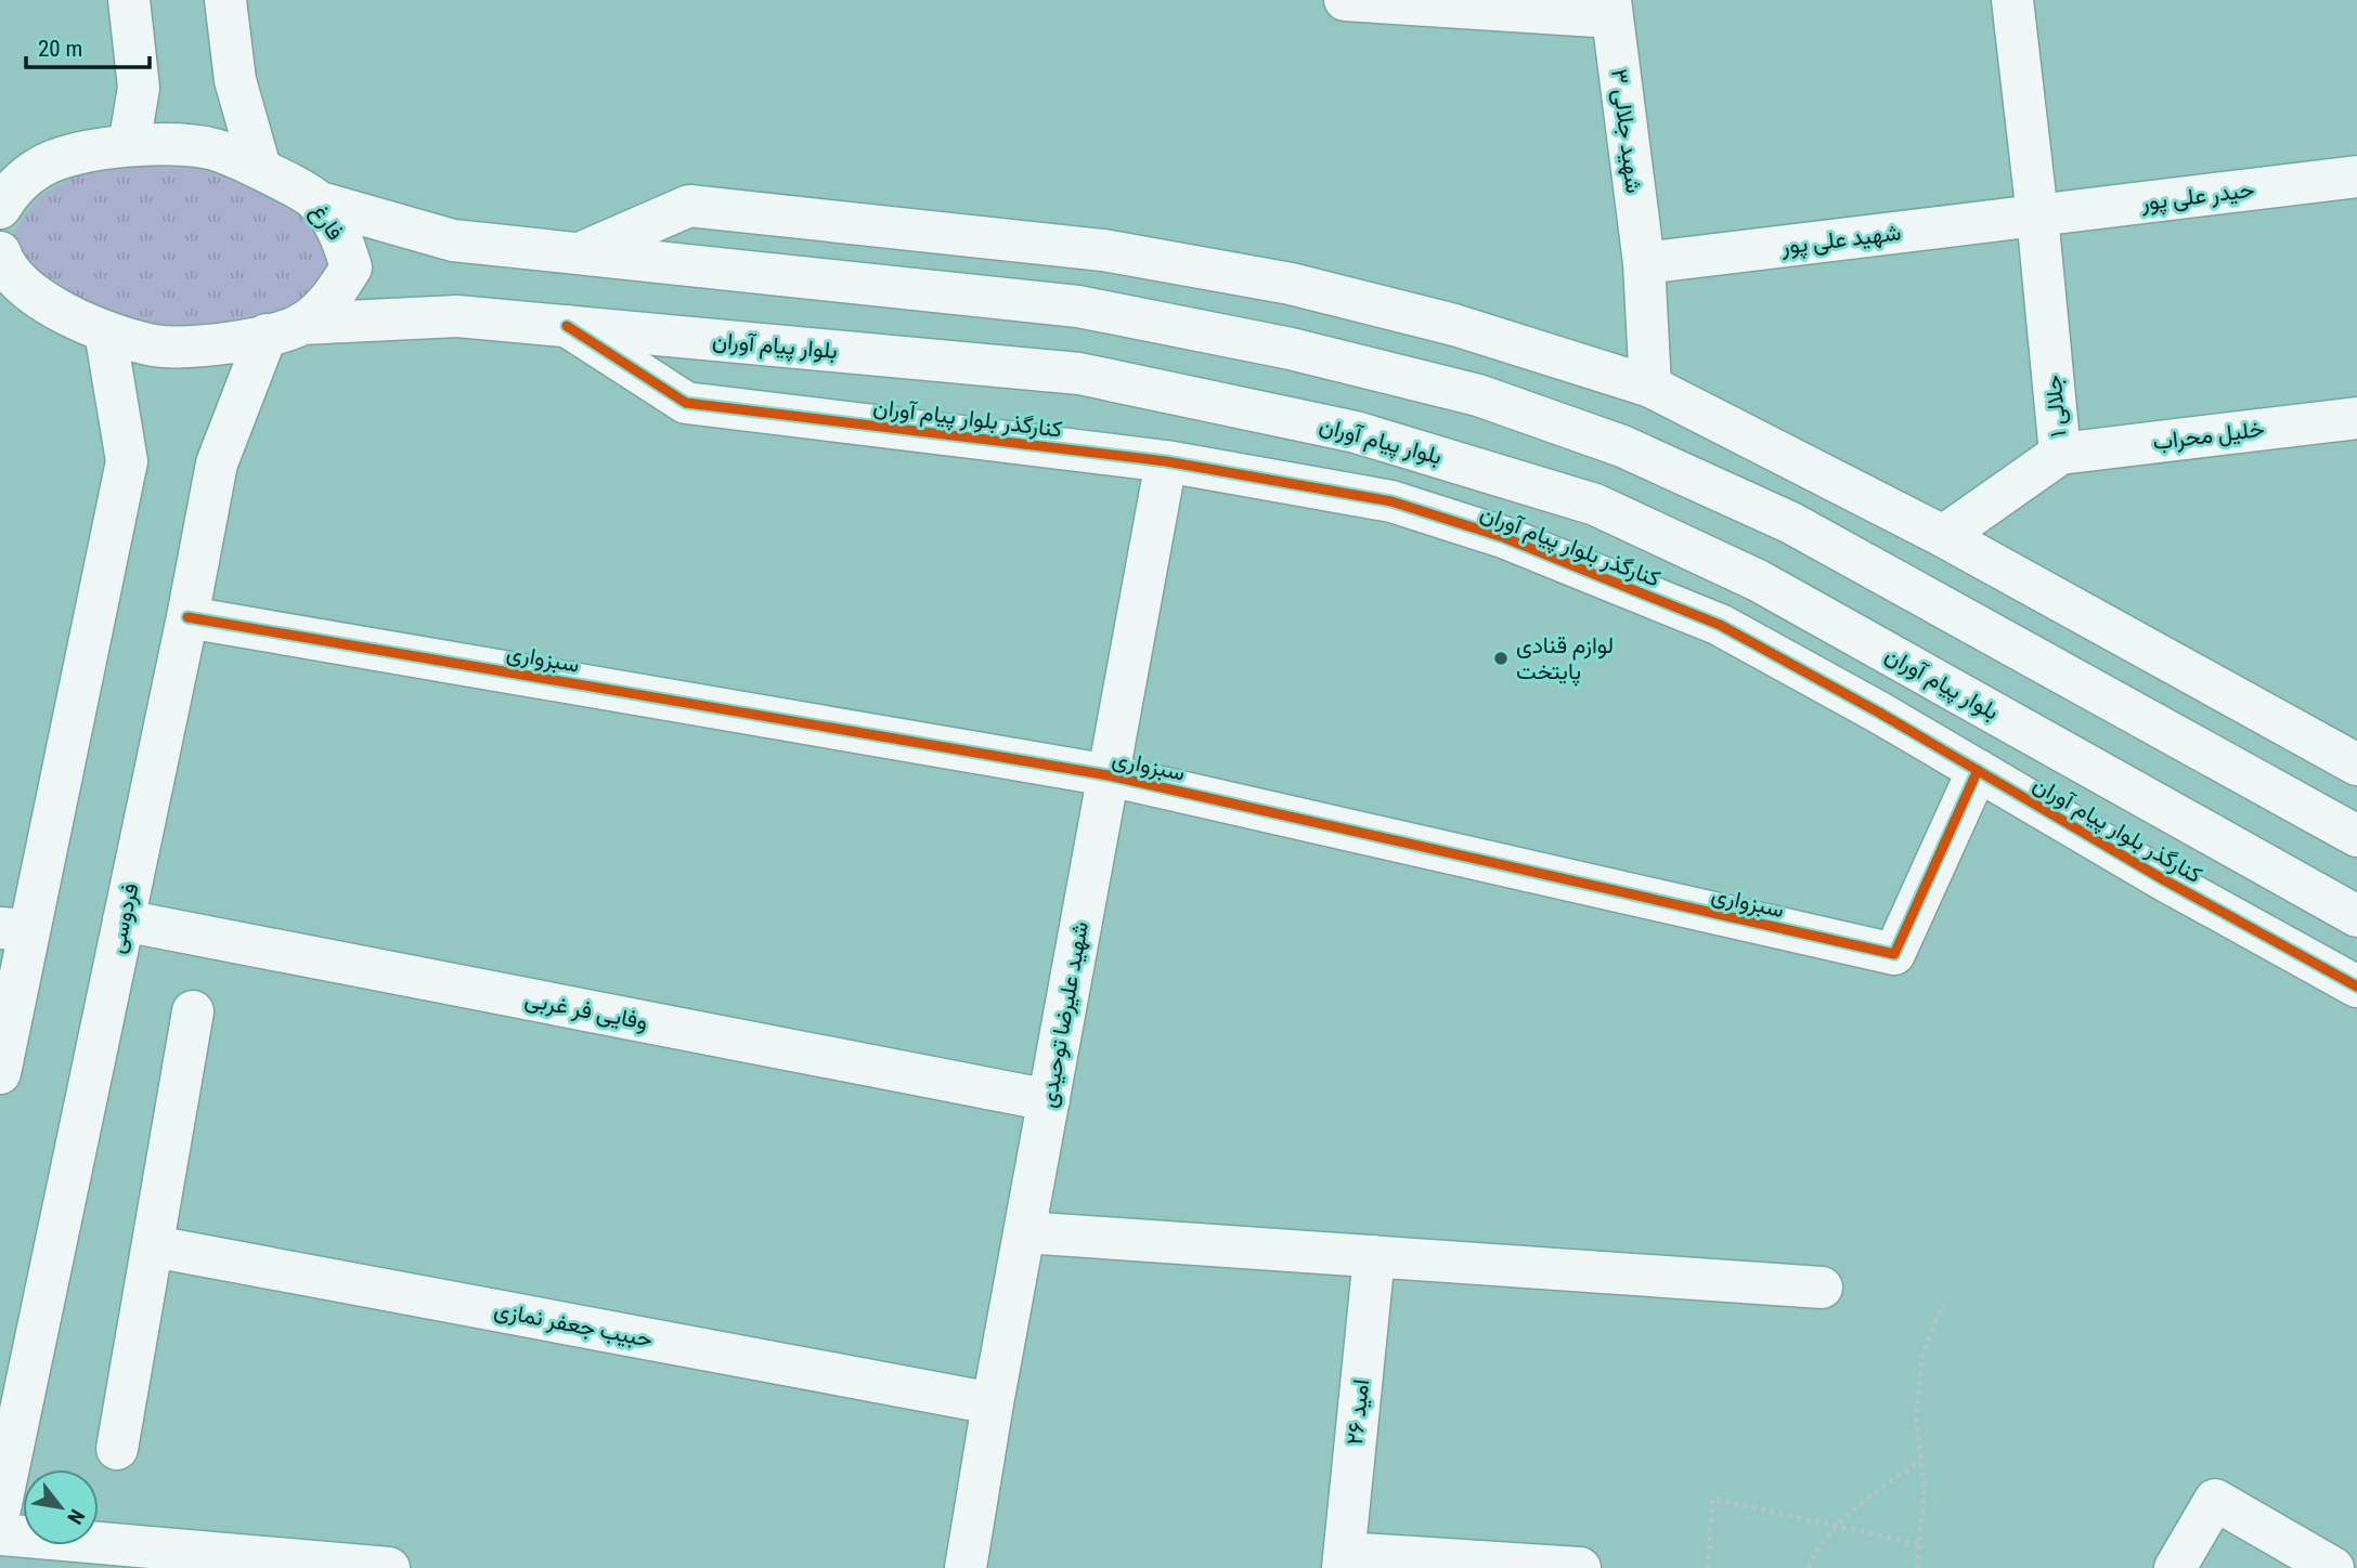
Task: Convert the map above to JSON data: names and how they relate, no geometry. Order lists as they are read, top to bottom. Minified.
{"streets":{"street":["شهید جلالی ۳","حیدر علی پور","فارغ","شهید علی پور","بلوار پیام آوران","جلالی ۱","کنارگذر بلوار پیام آوران","خلیل محراب","سبزواری","فردوسی","وفایی فر غربی","شهید علیرضا توحیدی","حبیب جعفر نمازی","امید ۲۶"]},"crossings":[["شهید جلالی ۳","شهید علی پور"],["حیدر علی پور","شهید علی پور"],["حیدر علی پور","جلالی ۱"],["فارغ","بلوار پیام آوران"],["فارغ","فردوسی"],["شهید علی پور","جلالی ۱"],["بلوار پیام آوران","کنارگذر بلوار پیام آوران"],["بلوار پیام آوران","فردوسی"],["جلالی ۱","خلیل محراب"],["کنارگذر بلوار پیام آوران","سبزواری"],["کنارگذر بلوار پیام آوران","شهید علیرضا توحیدی"],["سبزواری","فردوسی"],["سبزواری","شهید علیرضا توحیدی"],["فردوسی","وفایی فر غربی"],["وفایی فر غربی","شهید علیرضا توحیدی"],["شهید علیرضا توحیدی","حبیب جعفر نمازی"]],"places":["لوازم قنادی پایتخت"],"scale_bar":"20 m","north":"bottom right"}
